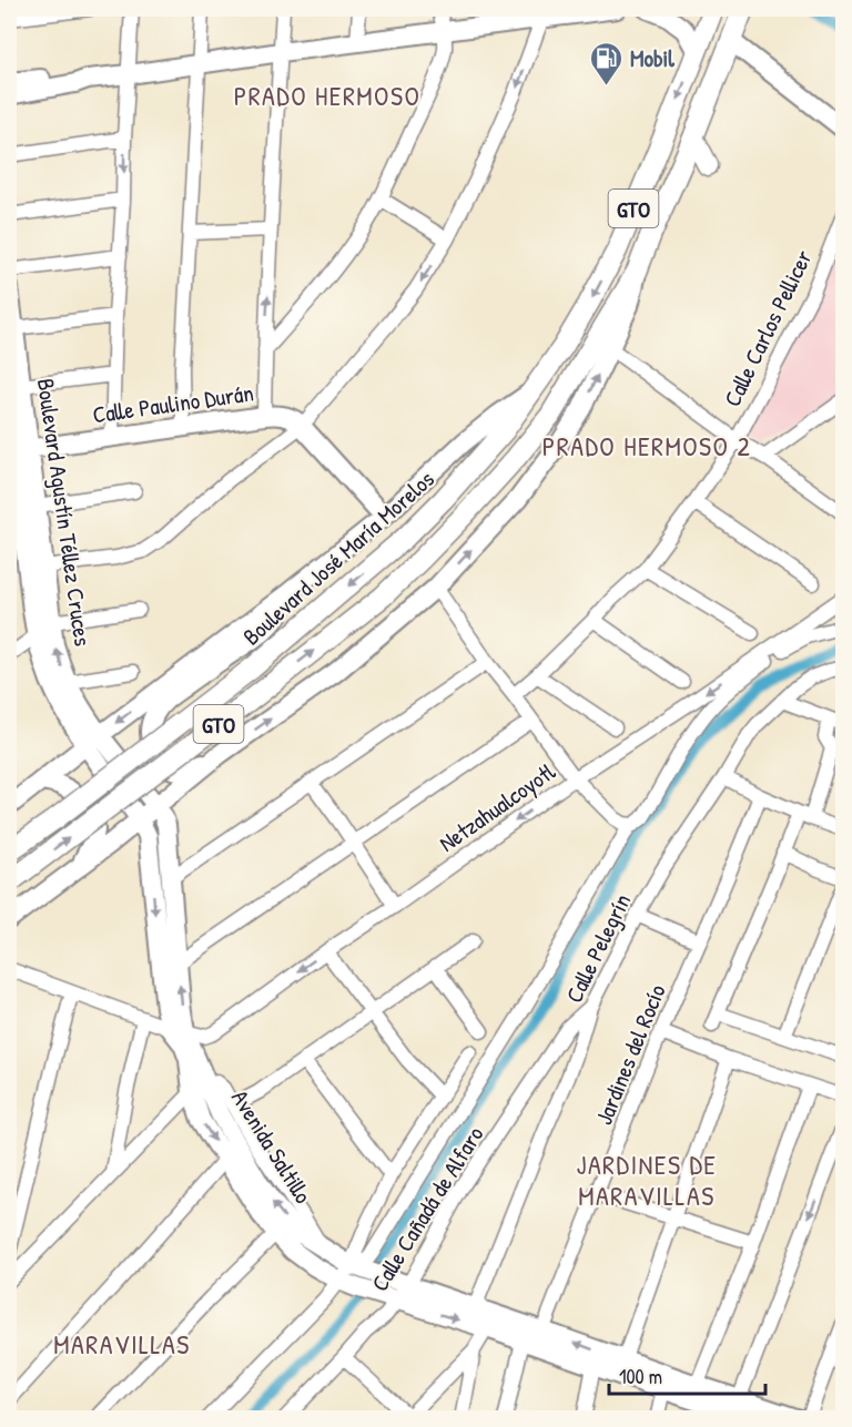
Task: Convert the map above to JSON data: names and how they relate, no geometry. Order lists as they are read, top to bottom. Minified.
{"streets":{"main road":["GTO","Boulevard José María Morelos"],"street":["Calle Carlos Pellicer","Calle Paulino Durán","Boulevard Agustín Téllez Cruces","Netzahualcoyotl","Calle Pelegrín","Jardines del Rocío","Avenida Saltillo","Calle Cañadá de Alfaro"]},"crossings":[["Calle Paulino Durán","Boulevard Agustín Téllez Cruces"],["Boulevard Agustín Téllez Cruces","Avenida Saltillo"],["Netzahualcoyotl","Avenida Saltillo"],["Calle Pelegrín","Avenida Saltillo"],["Calle Pelegrín","Calle Cañadá de Alfaro"],["Jardines del Rocío","Avenida Saltillo"],["Avenida Saltillo","Calle Cañadá de Alfaro"]],"districts":["PRADO HERMOSO","PRADO HERMOSO 2","JARDINES DE MARAVILLAS","MARAVILLAS"],"places":{"fuel station":["Mobil"]},"scale_bar":"100 m"}
